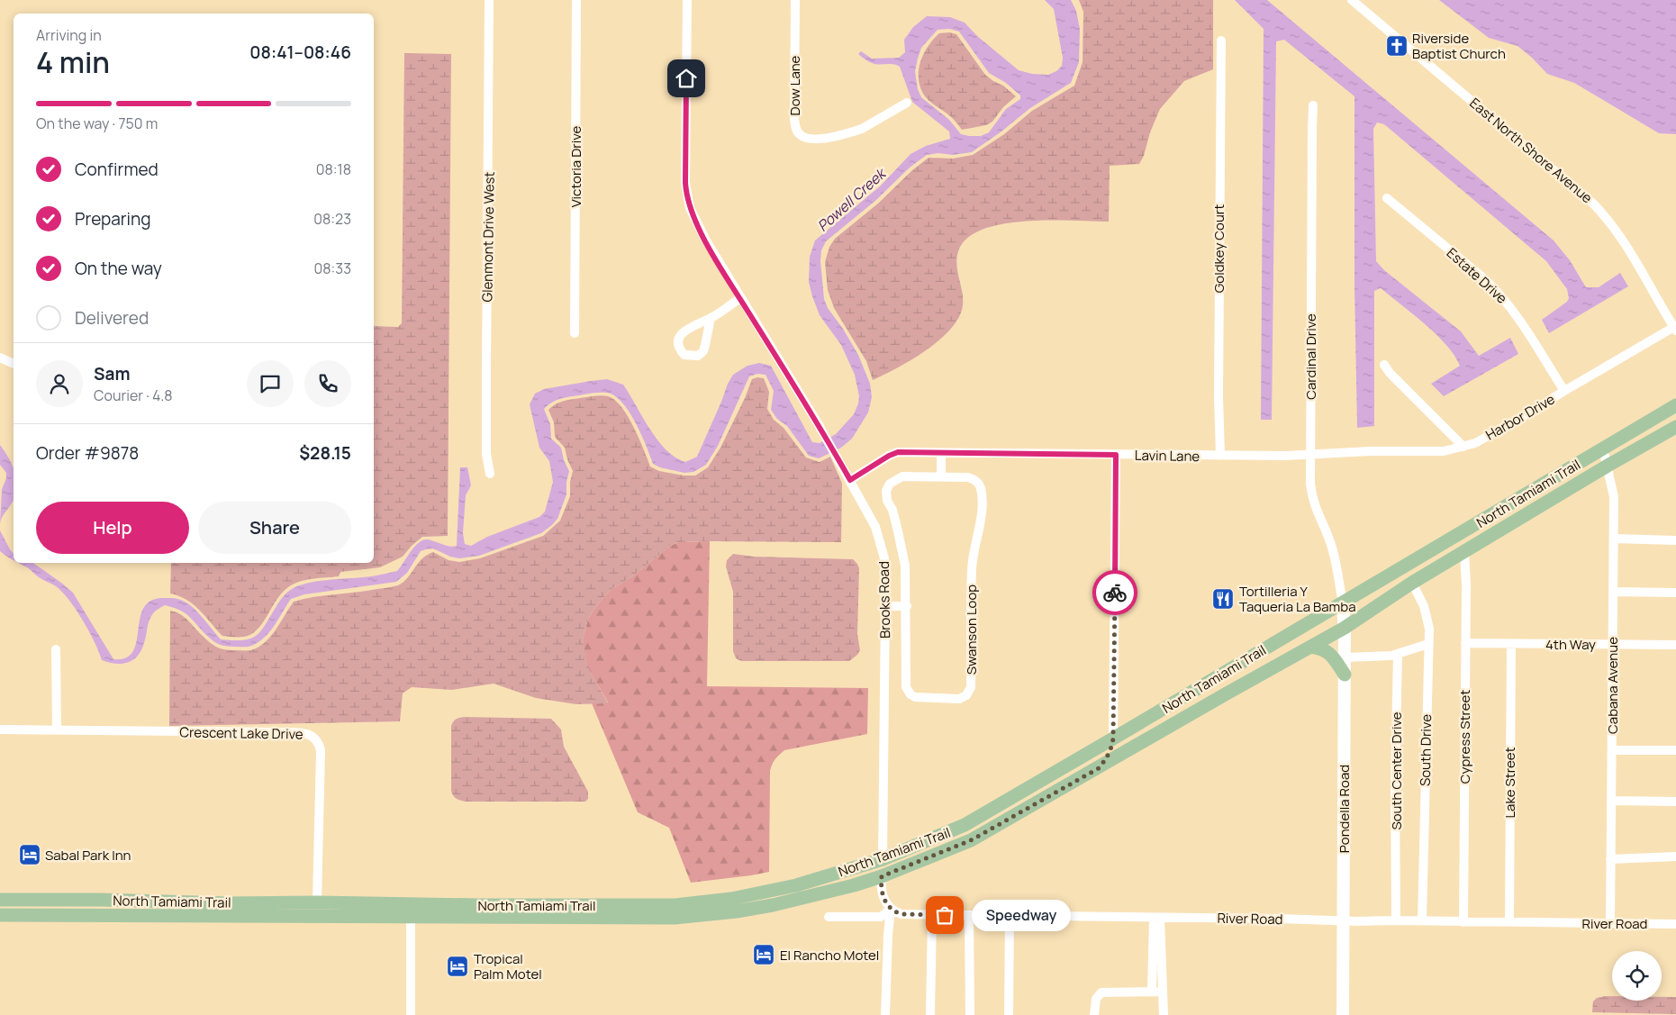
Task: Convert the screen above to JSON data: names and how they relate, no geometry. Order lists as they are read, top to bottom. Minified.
{"streets":{"main road":["North Tamiami Trail","Pondella Road"],"street":["Dow Lane","East North Shore Avenue","Victoria Drive","Glenmont Drive West","Goldkey Court","Estate Drive","Cardinal Drive","Harbor Drive","Lavin Lane","Brooks Road","Swanson Loop","4th Way","Cabana Avenue","Crescent Lake Drive","Cypress Street","South Drive","South Center Drive","Lake Street","River Road"]},"crossings":[["East North Shore Avenue","Harbor Drive"],["Goldkey Court","Lavin Lane"],["Estate Drive","Harbor Drive"],["Cardinal Drive","Lavin Lane"],["Cardinal Drive","North Tamiami Trail"],["Cardinal Drive","Pondella Road"],["Harbor Drive","Lavin Lane"],["Lavin Lane","Brooks Road"],["North Tamiami Trail","Brooks Road"],["North Tamiami Trail","Cabana Avenue"],["North Tamiami Trail","Crescent Lake Drive"],["North Tamiami Trail","Cypress Street"],["North Tamiami Trail","South Drive"],["North Tamiami Trail","Pondella Road"],["4th Way","Cabana Avenue"],["4th Way","Cypress Street"],["4th Way","Lake Street"],["Cabana Avenue","River Road"],["Cypress Street","River Road"],["South Drive","River Road"],["South Center Drive","River Road"],["Lake Street","River Road"],["Pondella Road","River Road"]],"water":["Powell Creek"],"places":{"church":["Riverside Baptist Church"],"restaurant":["Tortilleria Y Taqueria La Bamba"],"hotel":["Sabal Park Inn","El Rancho Motel","Tropical Palm Motel"],"other":["Speedway"]},"page":{"heading":["4 min","Arriving in","08:41–08:46"],"panel":["Sam","Courier · 4.8","Order #9878","$28.15"],"bar":"On the way · 750 m","list":[["Confirmed","08:18"],["Preparing","08:23"],["On the way","08:33"],"Delivered"],"buttons":["Help","Share"],"bubble":"Speedway"}}
